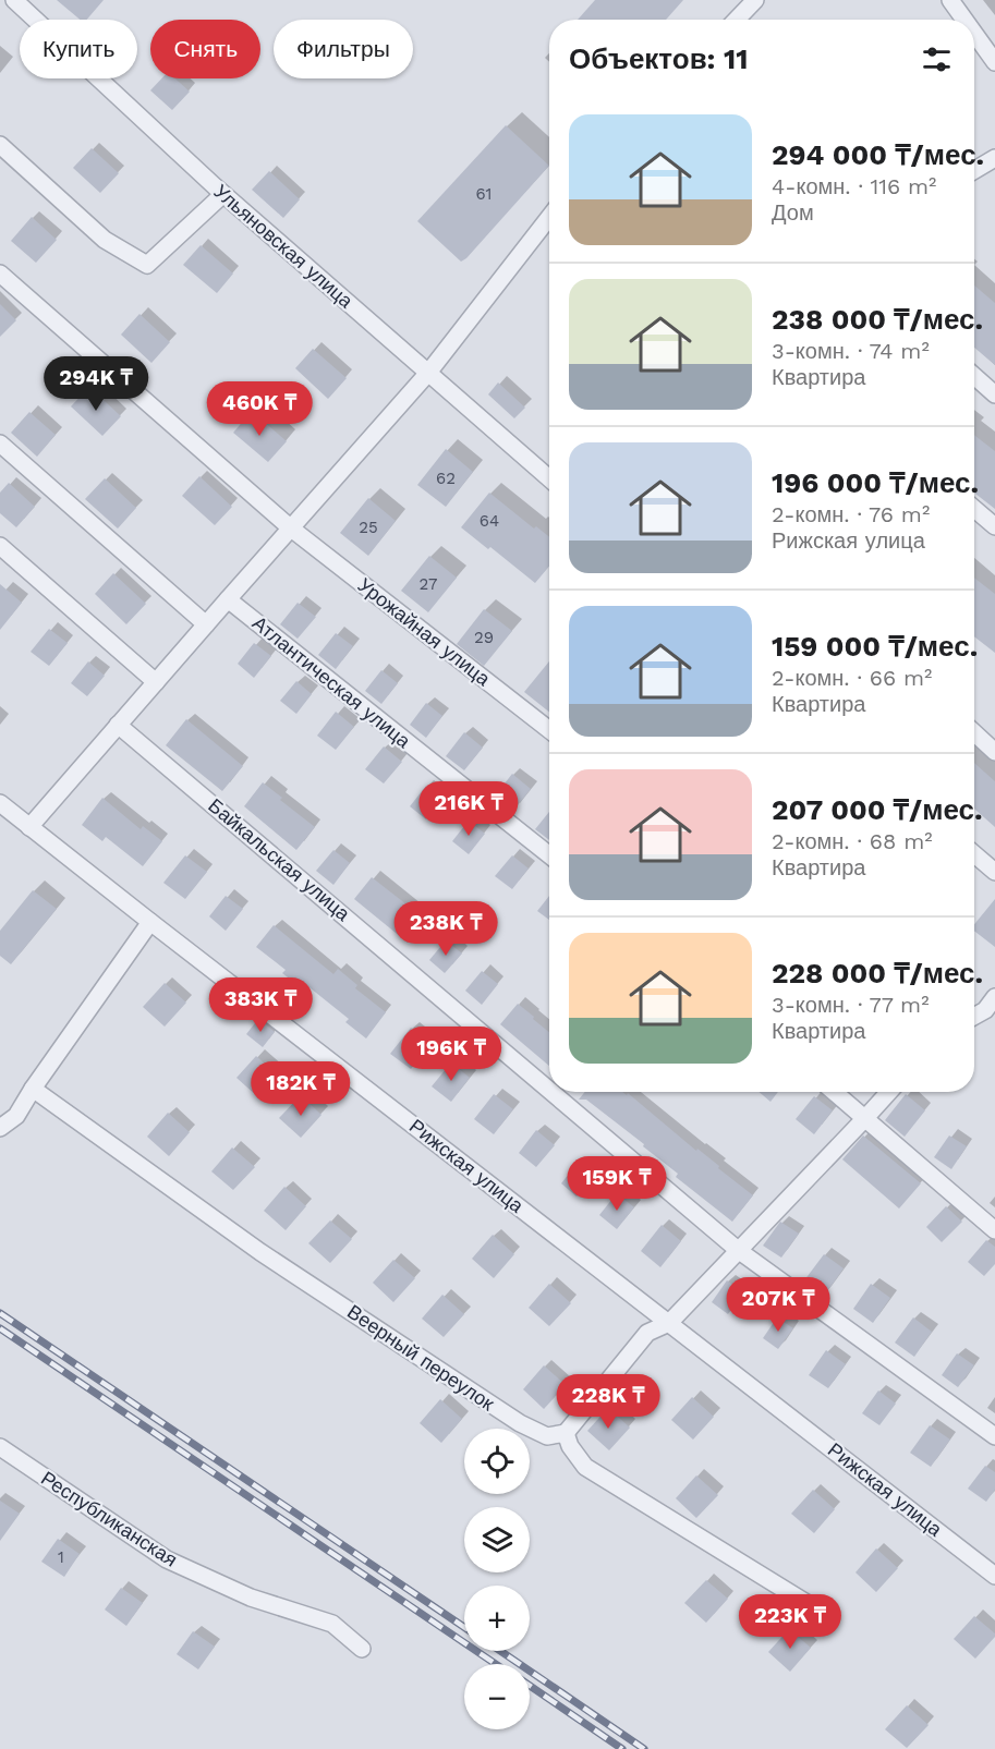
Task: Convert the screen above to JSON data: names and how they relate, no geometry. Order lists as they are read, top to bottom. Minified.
{"streets":{"street":["Ульяновская улица","Урожайная улица","Атлантическая улица","Байкальская улица","Рижская улица","Веерный переулок","Республиканская"]},"house_numbers":["61","62","64","25","27","29","1"],"page":{"chip":["Купить","Снять","Фильтры"],"heading":"Объектов: 11","list":[{"name":"294 000 ₸/мес.","note":"4-комн. · 116 m² · Дом"},{"name":"238 000 ₸/мес.","note":"3-комн. · 74 m² · Квартира"},{"name":"196 000 ₸/мес.","note":"2-комн. · 76 m² · Рижская улица"},{"name":"159 000 ₸/мес.","note":"2-комн. · 66 m² · Квартира"},{"name":"207 000 ₸/мес.","note":"2-комн. · 68 m² · Квартира"},{"name":"228 000 ₸/мес.","note":"3-комн. · 77 m² · Квартира"}],"price":["294K ₸","460K ₸","216K ₸","238K ₸","383K ₸","196K ₸","182K ₸","159K ₸","207K ₸","228K ₸","223K ₸"],"map_buttons":["+","−"]}}
